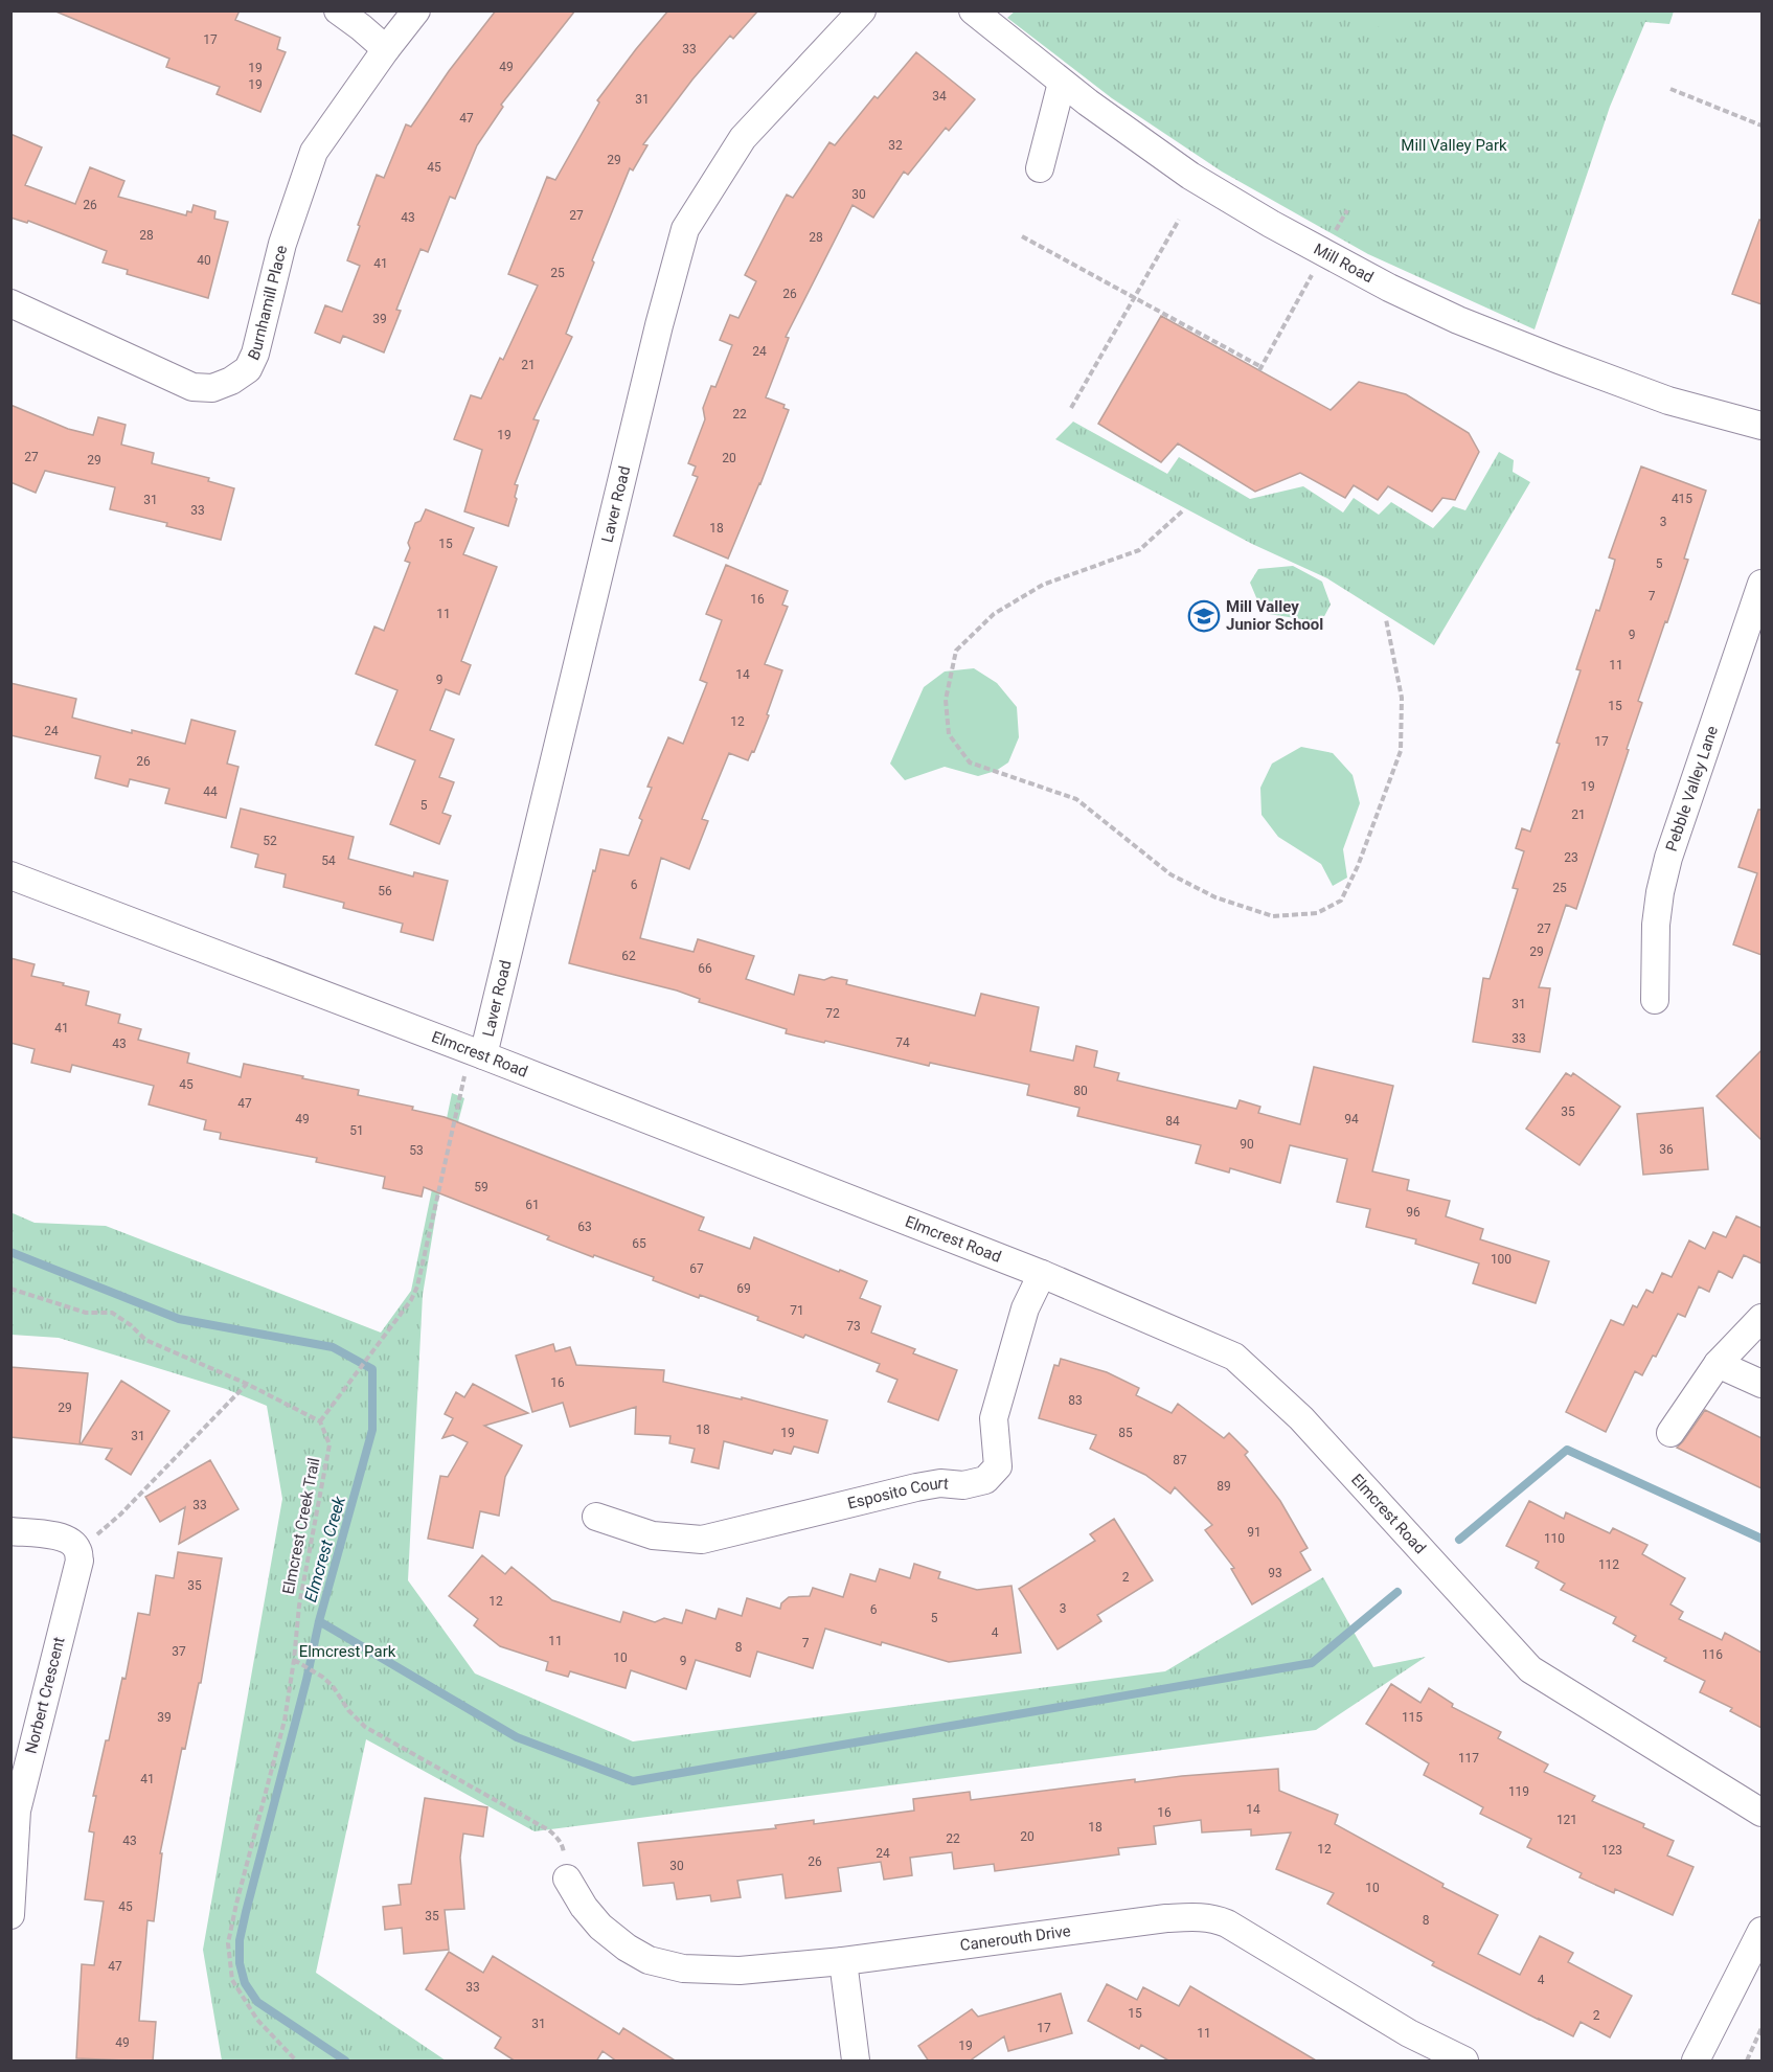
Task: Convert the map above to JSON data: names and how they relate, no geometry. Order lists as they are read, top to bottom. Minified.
{"streets":{"street":["Mill Road","Burnhamill Place","Laver Road","Pebble Valley Lane","Elmcrest Road","Esposito Court","Norbert Crescent","Canerouth Drive"],"path":["Elmcrest Creek Trail"]},"crossings":[["Laver Road","Elmcrest Road"],["Elmcrest Road","Esposito Court"]],"water":["Elmcrest Creek"],"parks":["Mill Valley Park","Elmcrest Park"],"places":{"school or university":["Mill Valley Junior School"]},"house_numbers":["17","33","49","19","19","34","31","47","32","29","45","30","26","27","43","28","28","40","41","25","26","39","24","21","22","19","27","20","29","415","31","33","3","18","15","5","7","16","11","9","11","14","9","15","12","24","17","26","19","44","5","21","52","23","54","6","25","56","27","29","62","66","31","72","41","33","74","43","45","80","47","35","49","94","84","51","90","36","53","59","61","96","63","65","100","67","69","71","73","16","83","29","18","19","85","31","87","89","33","91","110","112","93","2","35","12","3","6","5","4","11","7","8","37","116","10","9","39","115","117","41","119","14","16","121","18","20","22","43","12","123","24","26","30","10","45","35","8","47","4","33","15","2","31","17","11","49","19"]}
